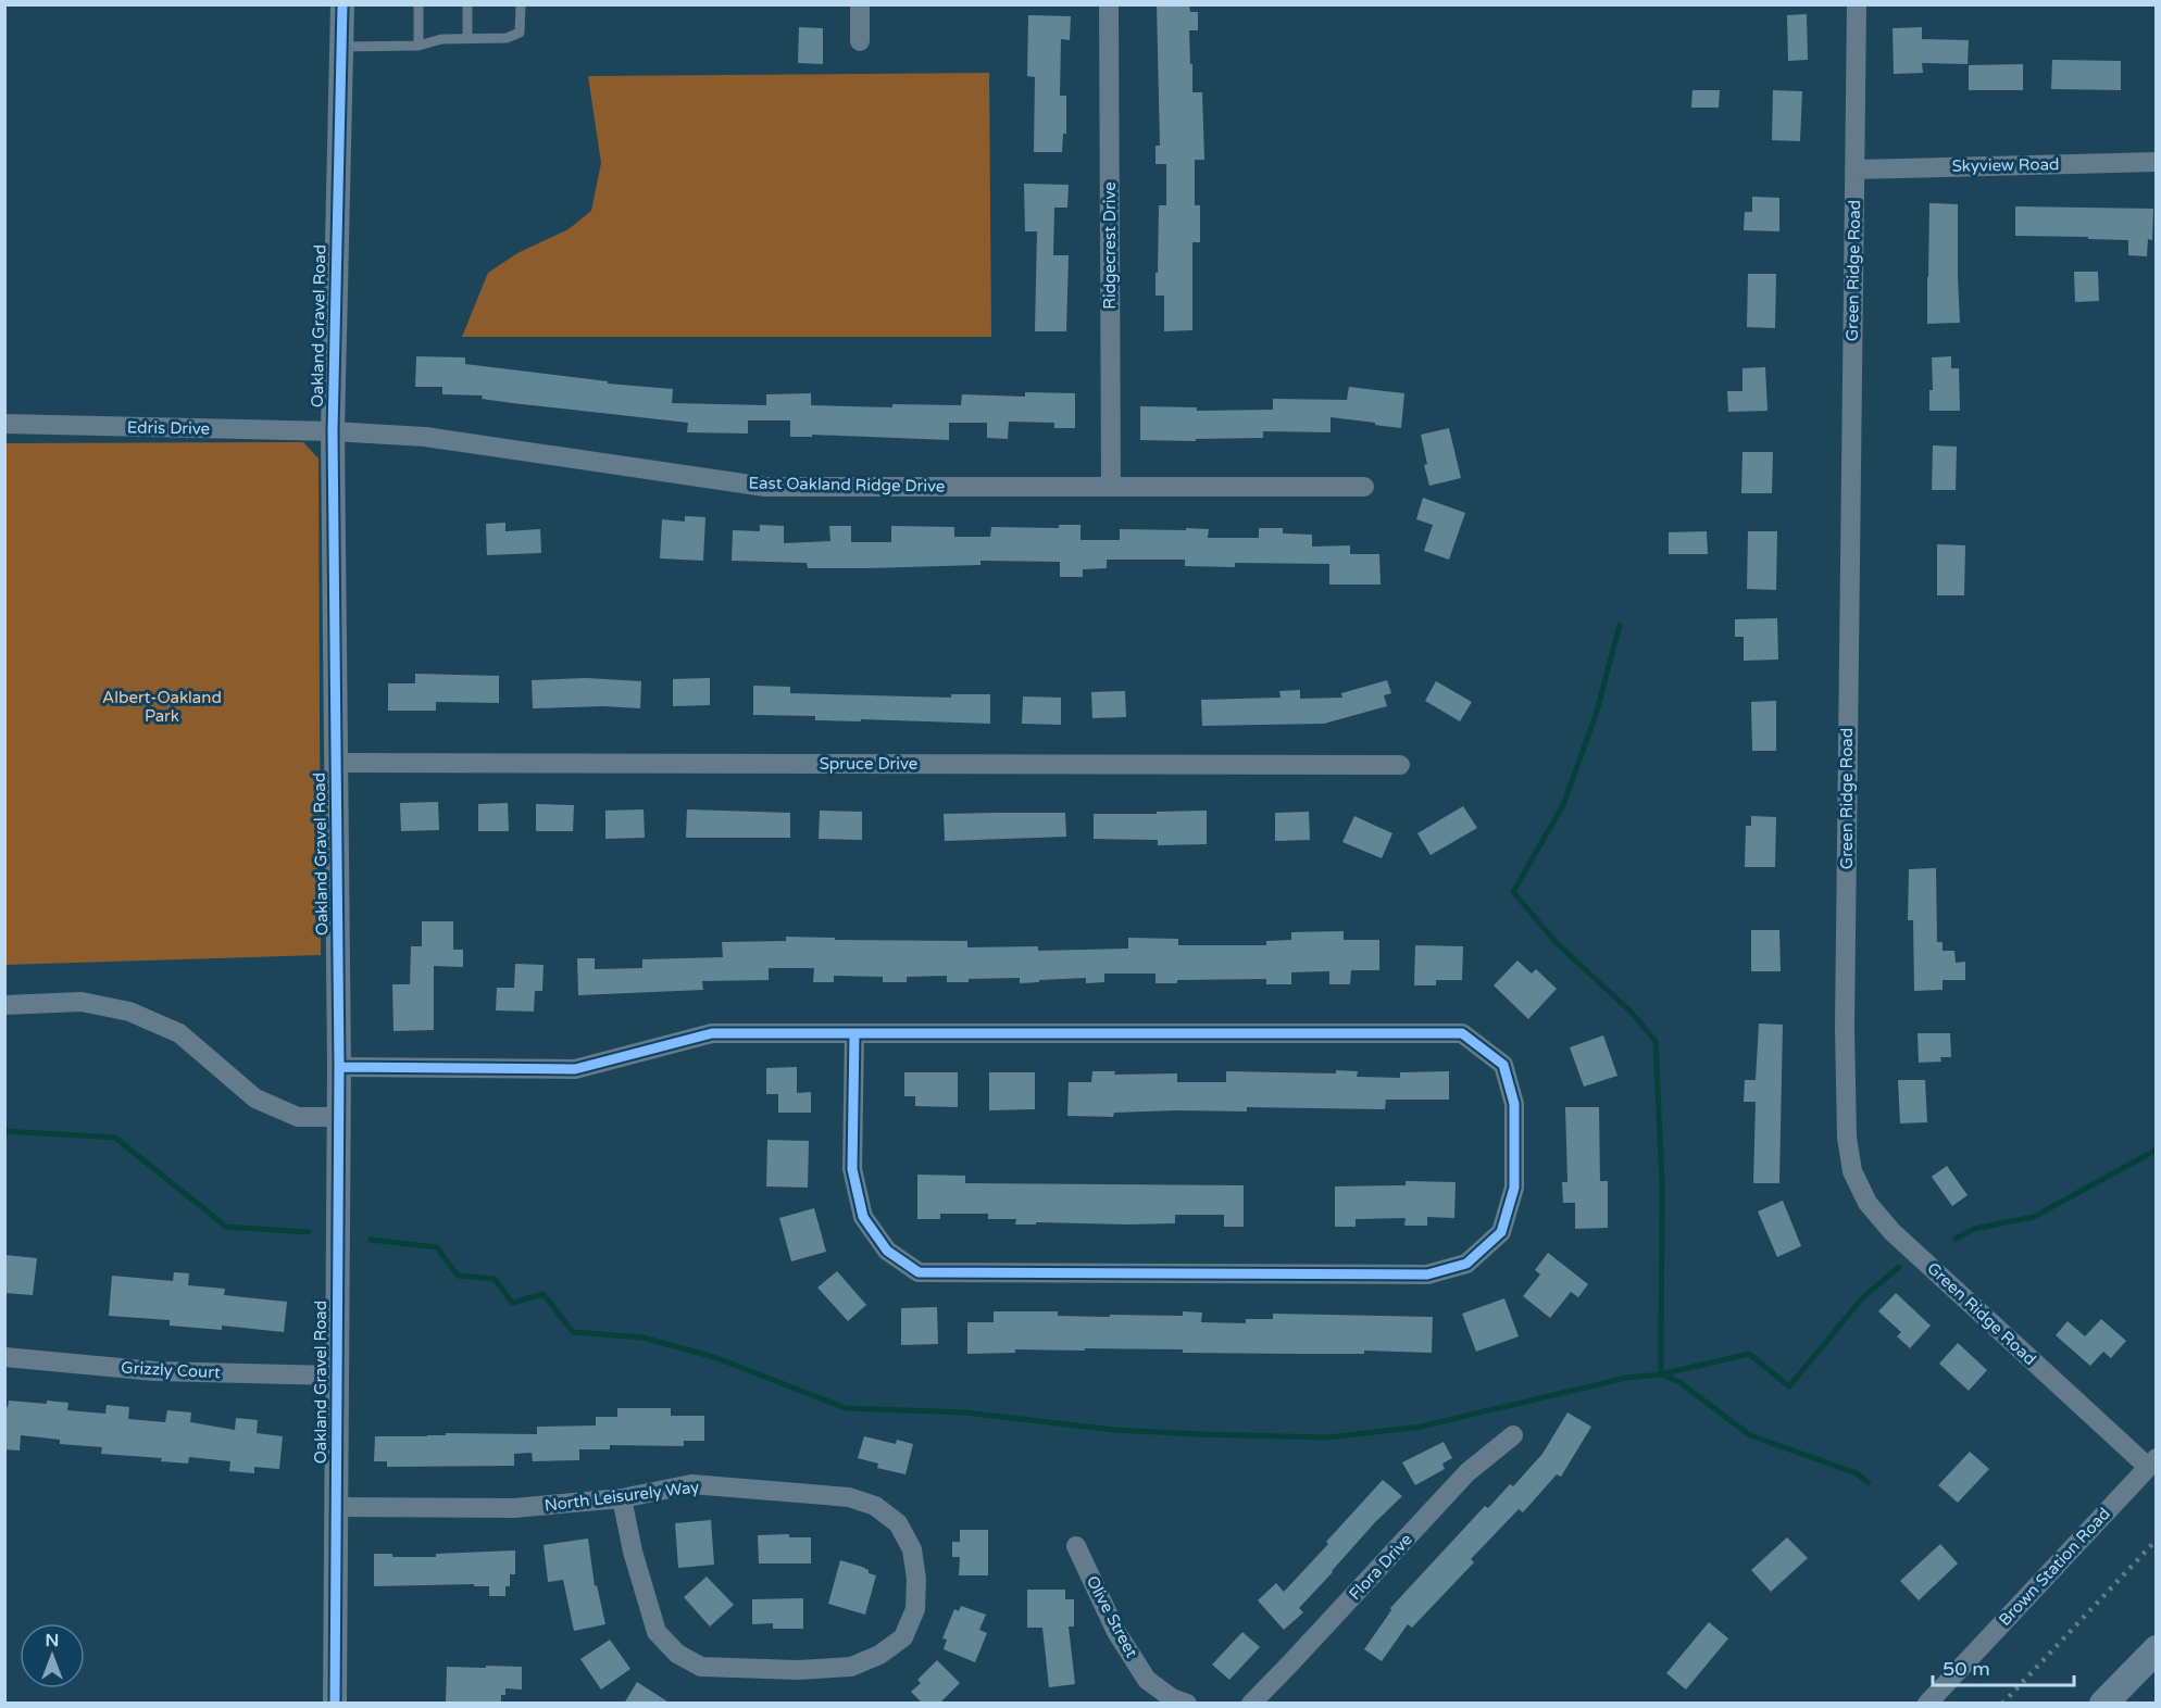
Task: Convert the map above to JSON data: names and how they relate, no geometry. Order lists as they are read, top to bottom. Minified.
{"streets":{"street":["Skyview Road","Ridgecrest Drive","Green Ridge Road","Oakland Gravel Road","Edris Drive","East Oakland Ridge Drive","Spruce Drive","Grizzly Court","North Leisurely Way","Flora Drive","Brown Station Road","Olive Street"]},"crossings":[["Skyview Road","Green Ridge Road"],["Ridgecrest Drive","East Oakland Ridge Drive"],["Green Ridge Road","Brown Station Road"],["Oakland Gravel Road","Edris Drive"],["Oakland Gravel Road","East Oakland Ridge Drive"],["Oakland Gravel Road","Spruce Drive"],["Oakland Gravel Road","Grizzly Court"],["Oakland Gravel Road","North Leisurely Way"],["Edris Drive","East Oakland Ridge Drive"]],"parks":["Albert-Oakland Park"],"scale_bar":"50 m","north":"top"}
